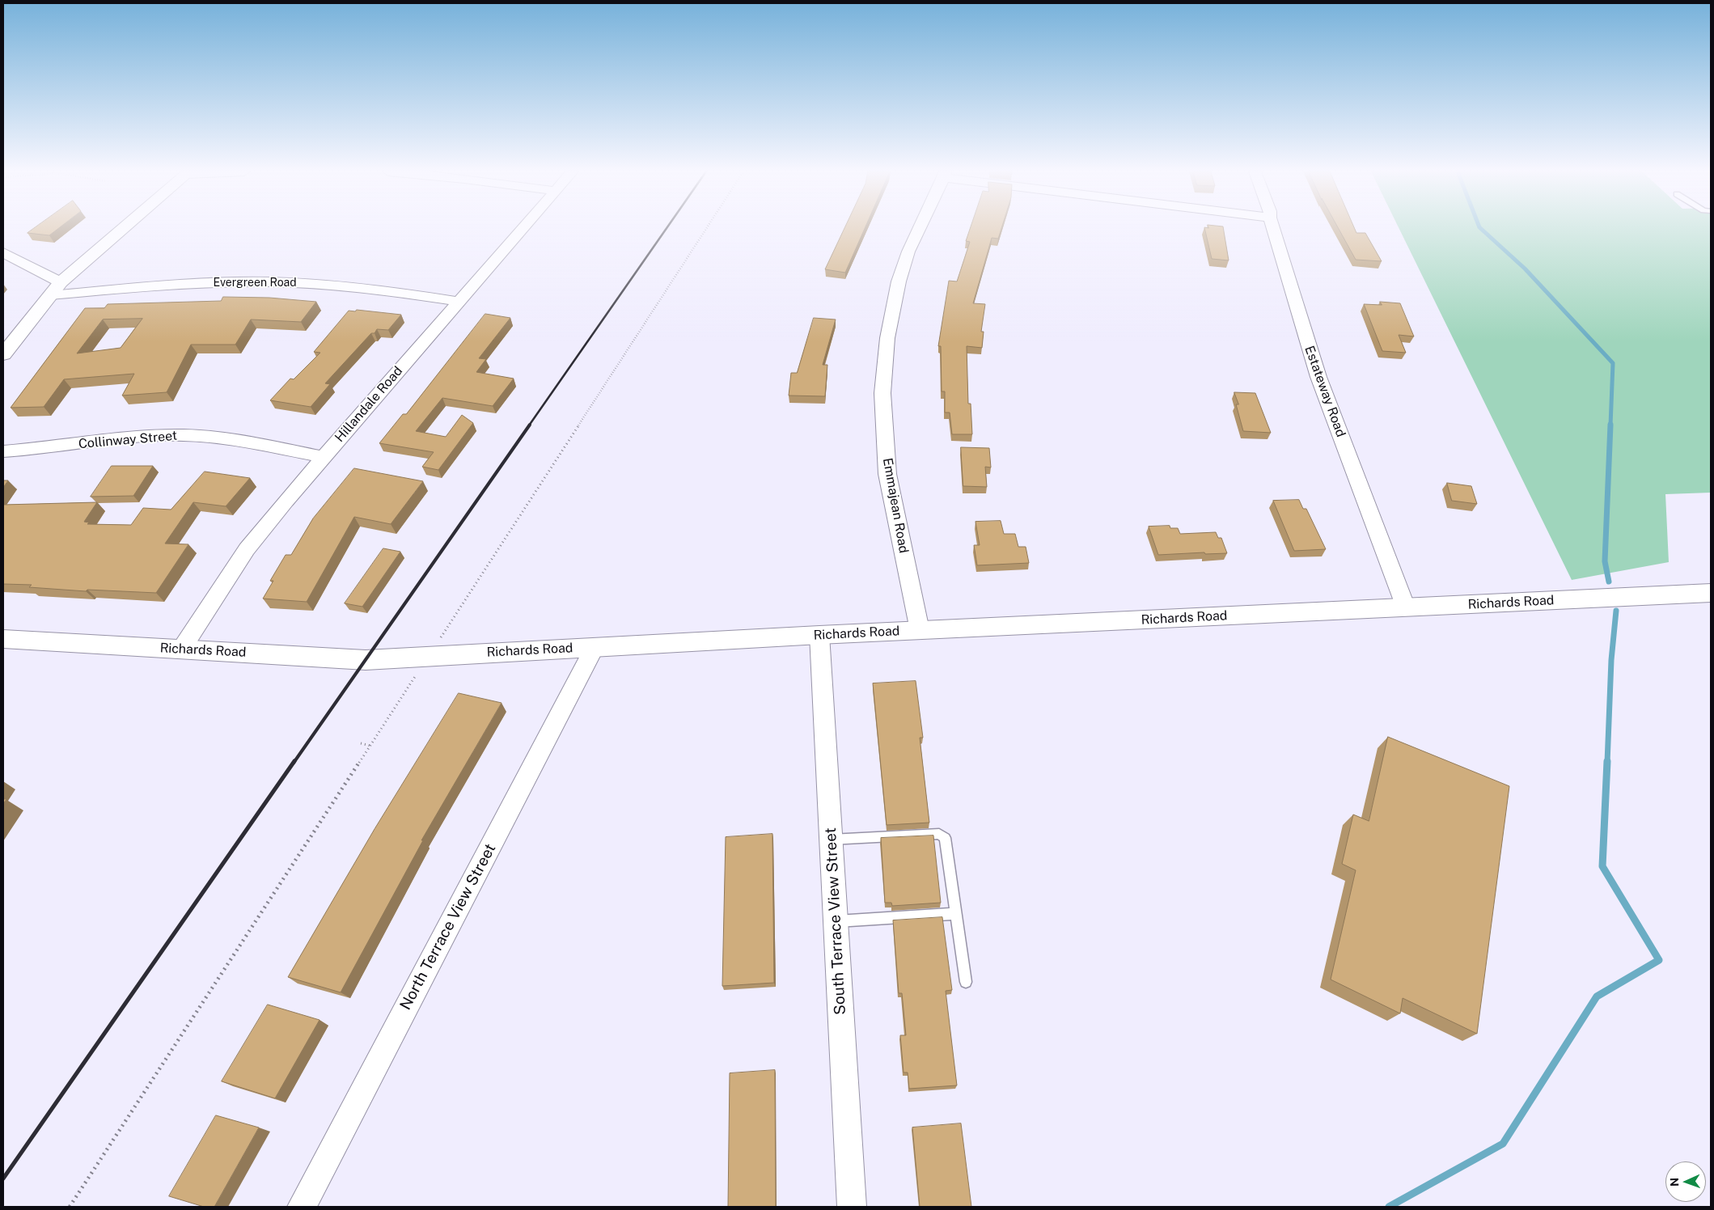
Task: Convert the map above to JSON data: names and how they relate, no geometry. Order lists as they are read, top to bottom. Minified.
{"streets":{"street":["Evergreen Road","Estateway Road","Hillandale Road","Collinway Street","Emmajean Road","Richards Road","South Terrace View Street","North Terrace View Street"]},"crossings":[["Evergreen Road","Hillandale Road"],["Estateway Road","Richards Road"],["Hillandale Road","Collinway Street"],["Hillandale Road","Richards Road"],["Emmajean Road","Richards Road"],["Richards Road","South Terrace View Street"],["Richards Road","North Terrace View Street"]],"north":"left"}
